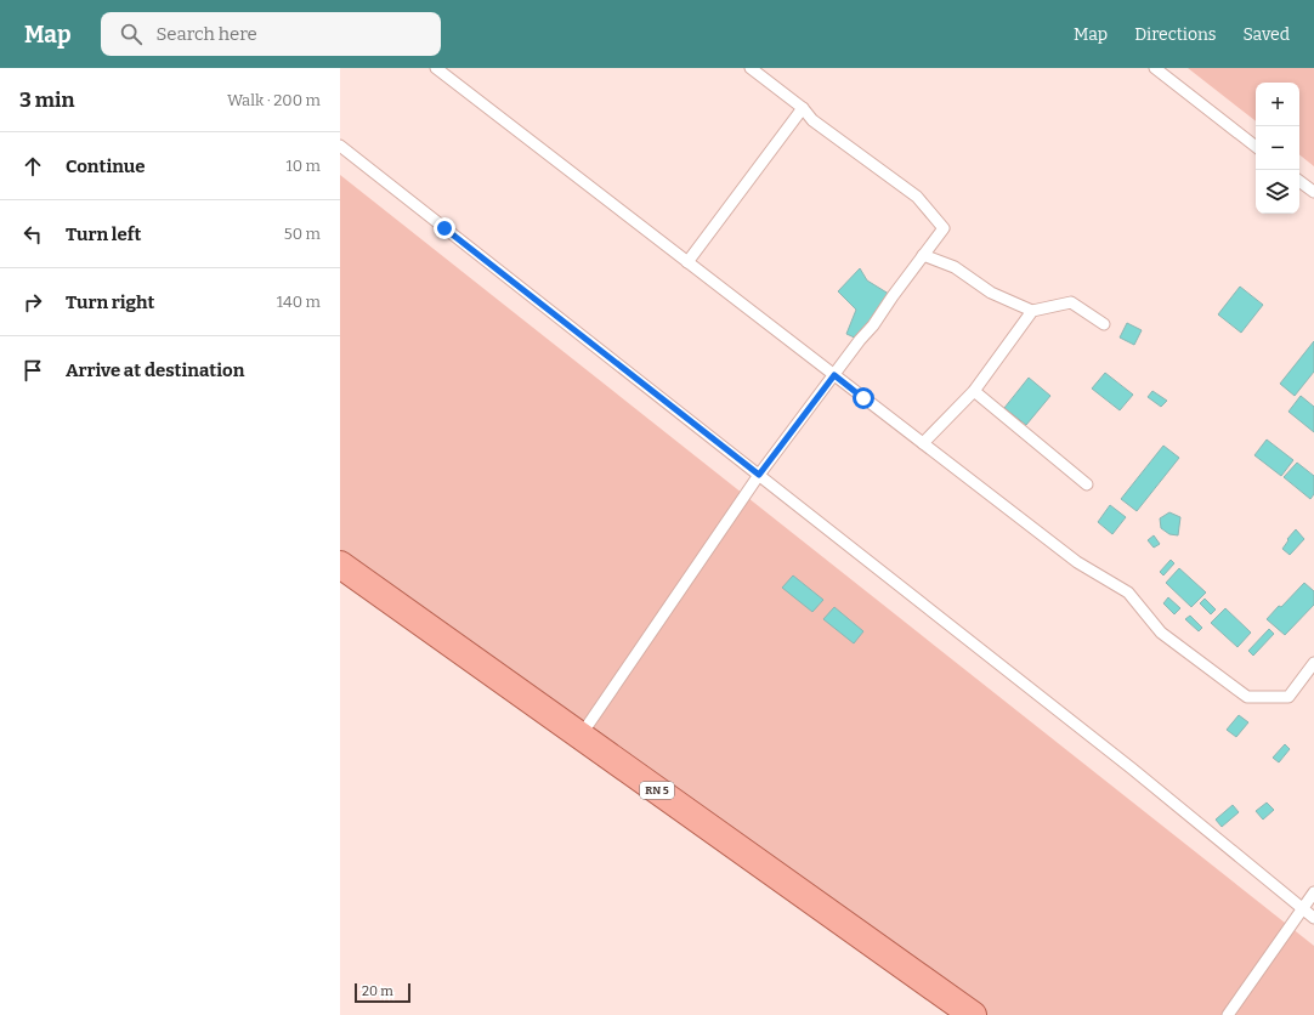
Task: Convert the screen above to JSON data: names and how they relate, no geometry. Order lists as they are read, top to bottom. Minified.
{"streets":{"main road":["RN 5"]},"scale_bar":"20 m","page":{"header":"Map","search":"Search here","nav":["Map","Directions","Saved"],"heading":["3 min","Walk · 200 m"],"map_buttons":["+","−"],"list":[["Continue","10 m"],["Turn left","50 m"],["Turn right","140 m"],"Arrive at destination"],"scale":"20 m"}}
